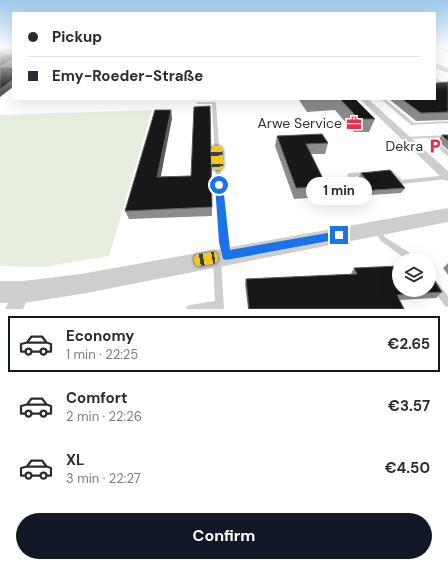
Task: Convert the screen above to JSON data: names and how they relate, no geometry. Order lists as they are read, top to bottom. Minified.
{"places":{"office":["Arwe Service"],"parking":["Dekra"]},"page":{"banner":["Pickup","Emy-Roeder-Straße"],"bubble":"1 min","list":[{"name":"Economy","note":"1 min · 22:25","value":"€2.65"},{"name":"Comfort","note":"2 min · 22:26","value":"€3.57"},{"name":"XL","note":"3 min · 22:27","value":"€4.50"}],"buttons":"Confirm"}}
